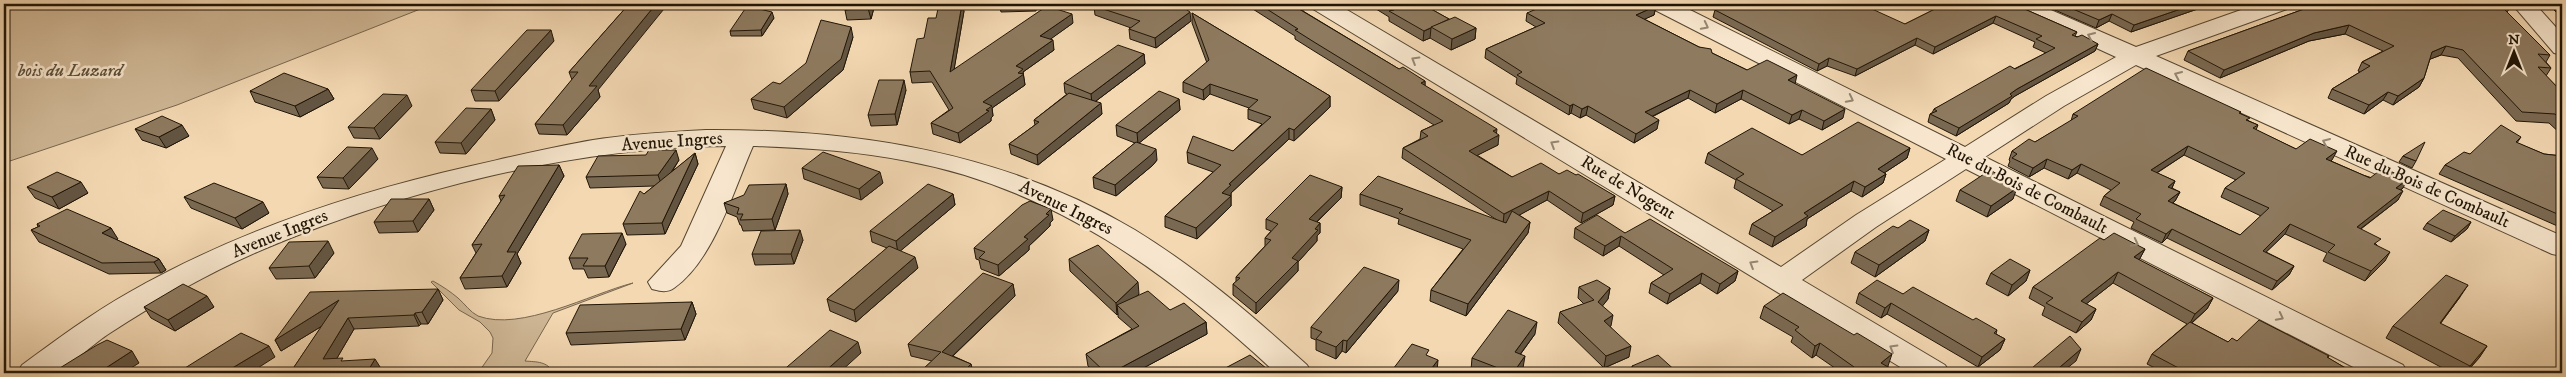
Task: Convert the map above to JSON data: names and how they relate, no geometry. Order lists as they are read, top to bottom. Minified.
{"streets":{"street":["Avenue Ingres","Rue du Bois de Combault","Rue de Nogent"]},"one_way":["Rue de Nogent"],"parks":["bois du Luzard"],"north":"top"}
